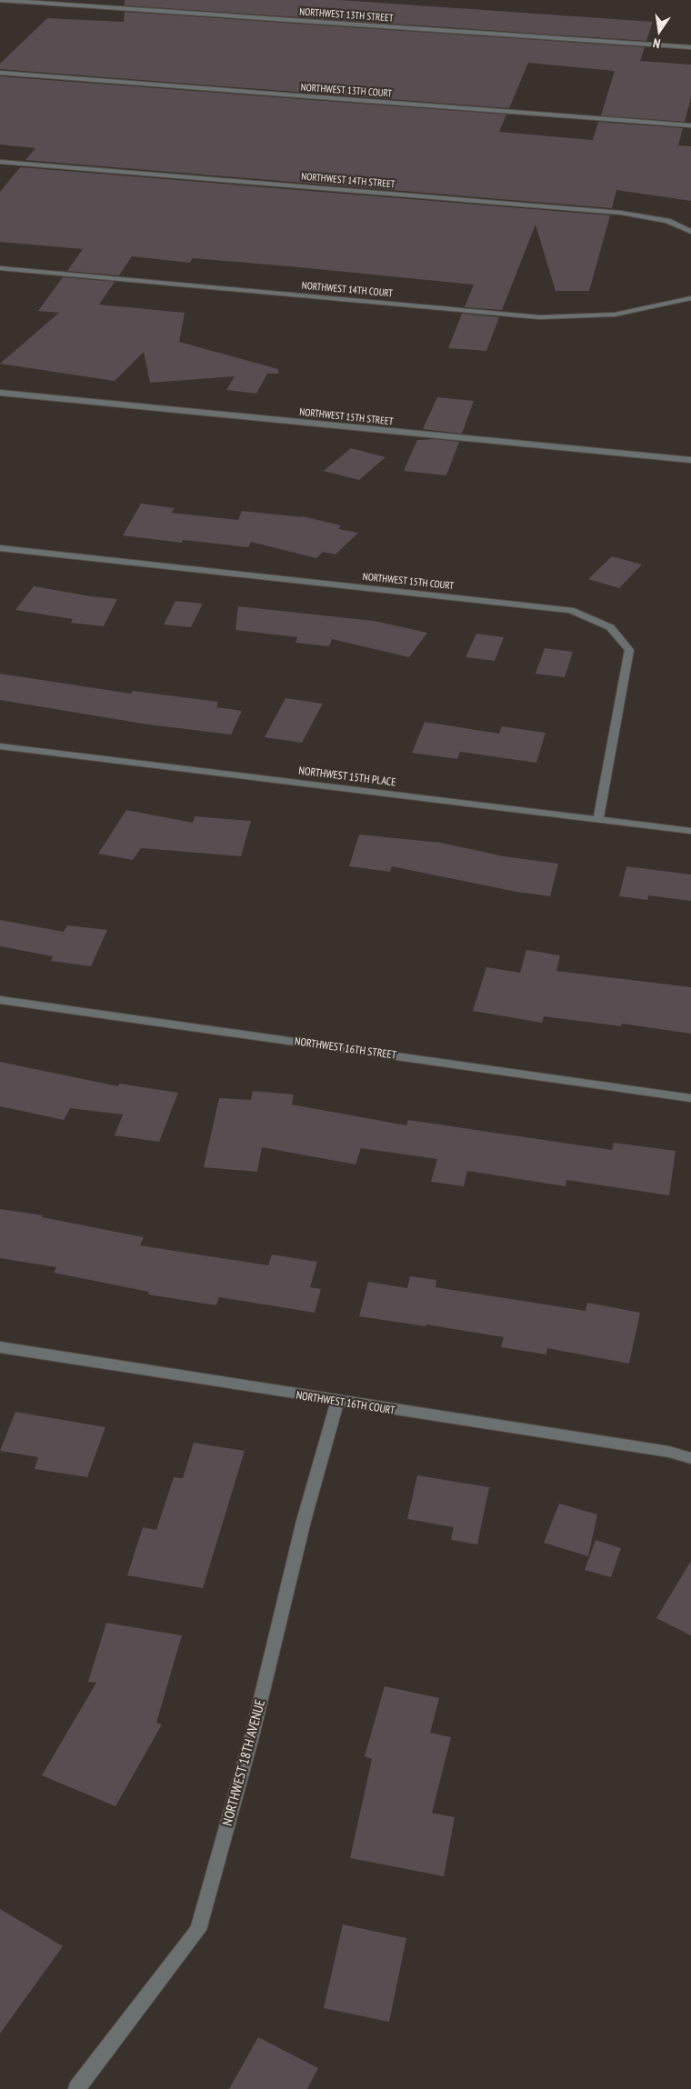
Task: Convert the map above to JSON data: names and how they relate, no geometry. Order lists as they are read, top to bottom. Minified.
{"streets":{"street":["NORTHWEST 13TH STREET","NORTHWEST 13TH COURT","NORTHWEST 14TH STREET","NORTHWEST 14TH COURT","NORTHWEST 15TH STREET","NORTHWEST 15TH COURT","NORTHWEST 15TH PLACE","NORTHWEST 16TH STREET","NORTHWEST 16TH COURT","NORTHWEST 18TH AVENUE"]},"crossings":[["NORTHWEST 15TH COURT","NORTHWEST 15TH PLACE"],["NORTHWEST 16TH COURT","NORTHWEST 18TH AVENUE"]],"north":"bottom"}
